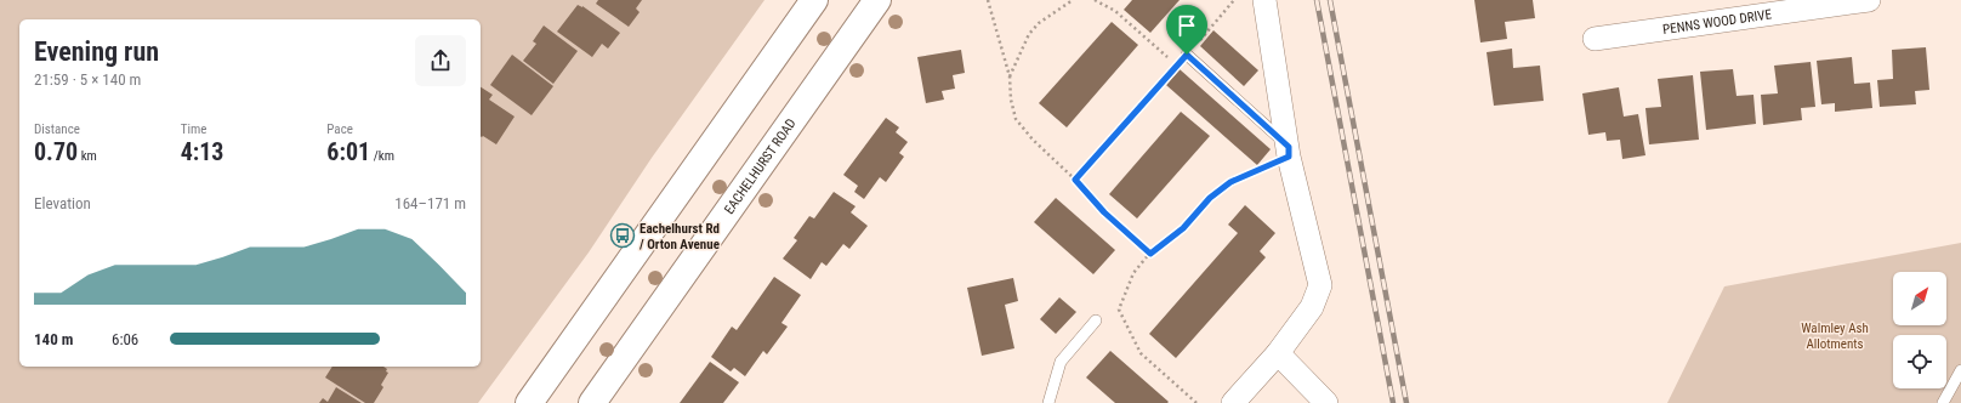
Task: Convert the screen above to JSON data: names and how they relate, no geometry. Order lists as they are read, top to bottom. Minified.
{"streets":{"main road":["EACHELHURST ROAD"],"street":["PENNS WOOD DRIVE"]},"parks":["Walmley Ash Allotments"],"places":{"bus stop":["Eachelhurst Rd / Orton Avenue"]},"north":"top right","page":{"heading":["Evening run","21:59 · 5 × 140 m"],"stats":[["Distance","0.70 km"],["Time","4:13"],["Pace","6:01 /km"]],"chart":["Elevation","164–171 m"],"list":[{"name":"140 m","note":"6:06"}]}}
